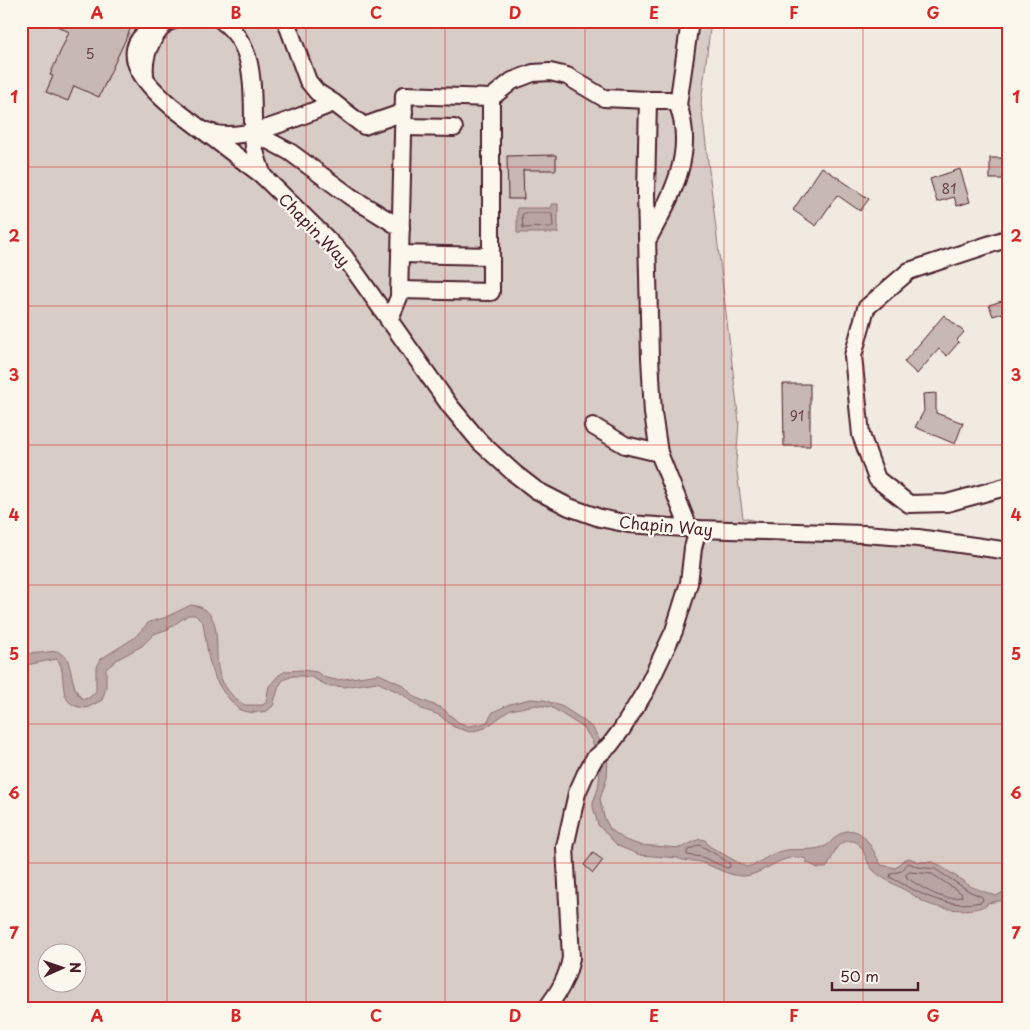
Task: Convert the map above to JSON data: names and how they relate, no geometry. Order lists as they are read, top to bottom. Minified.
{"streets":{"street":["Chapin Way"]},"house_numbers":["5","81","91"],"scale_bar":"50 m","north":"right","grid":{"columns":["A","B","C","D","E","F","G"],"rows":["1","2","3","4","5","6","7"]}}
